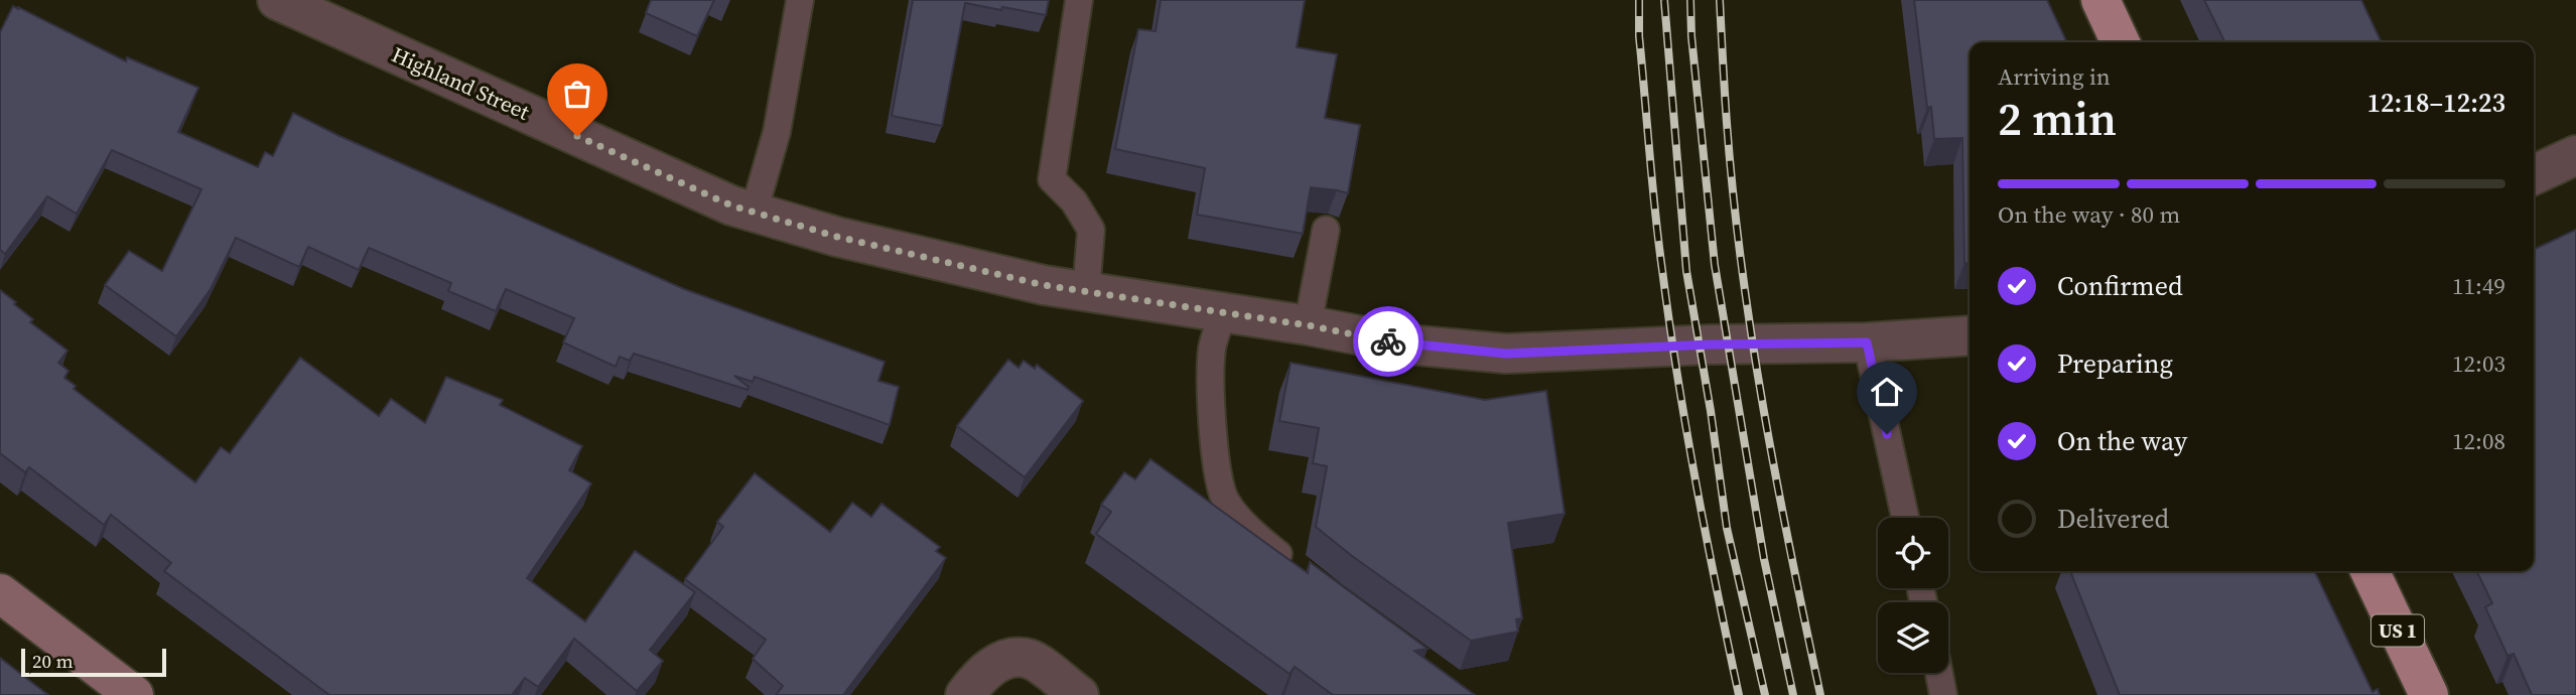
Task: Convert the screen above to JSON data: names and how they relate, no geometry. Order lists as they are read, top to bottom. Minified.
{"streets":{"main road":["US 1"],"street":["Highland Street"]},"scale_bar":"20 m","page":{"heading":["2 min","Arriving in","12:18–12:23"],"bar":"On the way · 80 m","list":[["Confirmed","11:49"],["Preparing","12:03"],["On the way","12:08"],"Delivered"],"scale":"20 m"}}
